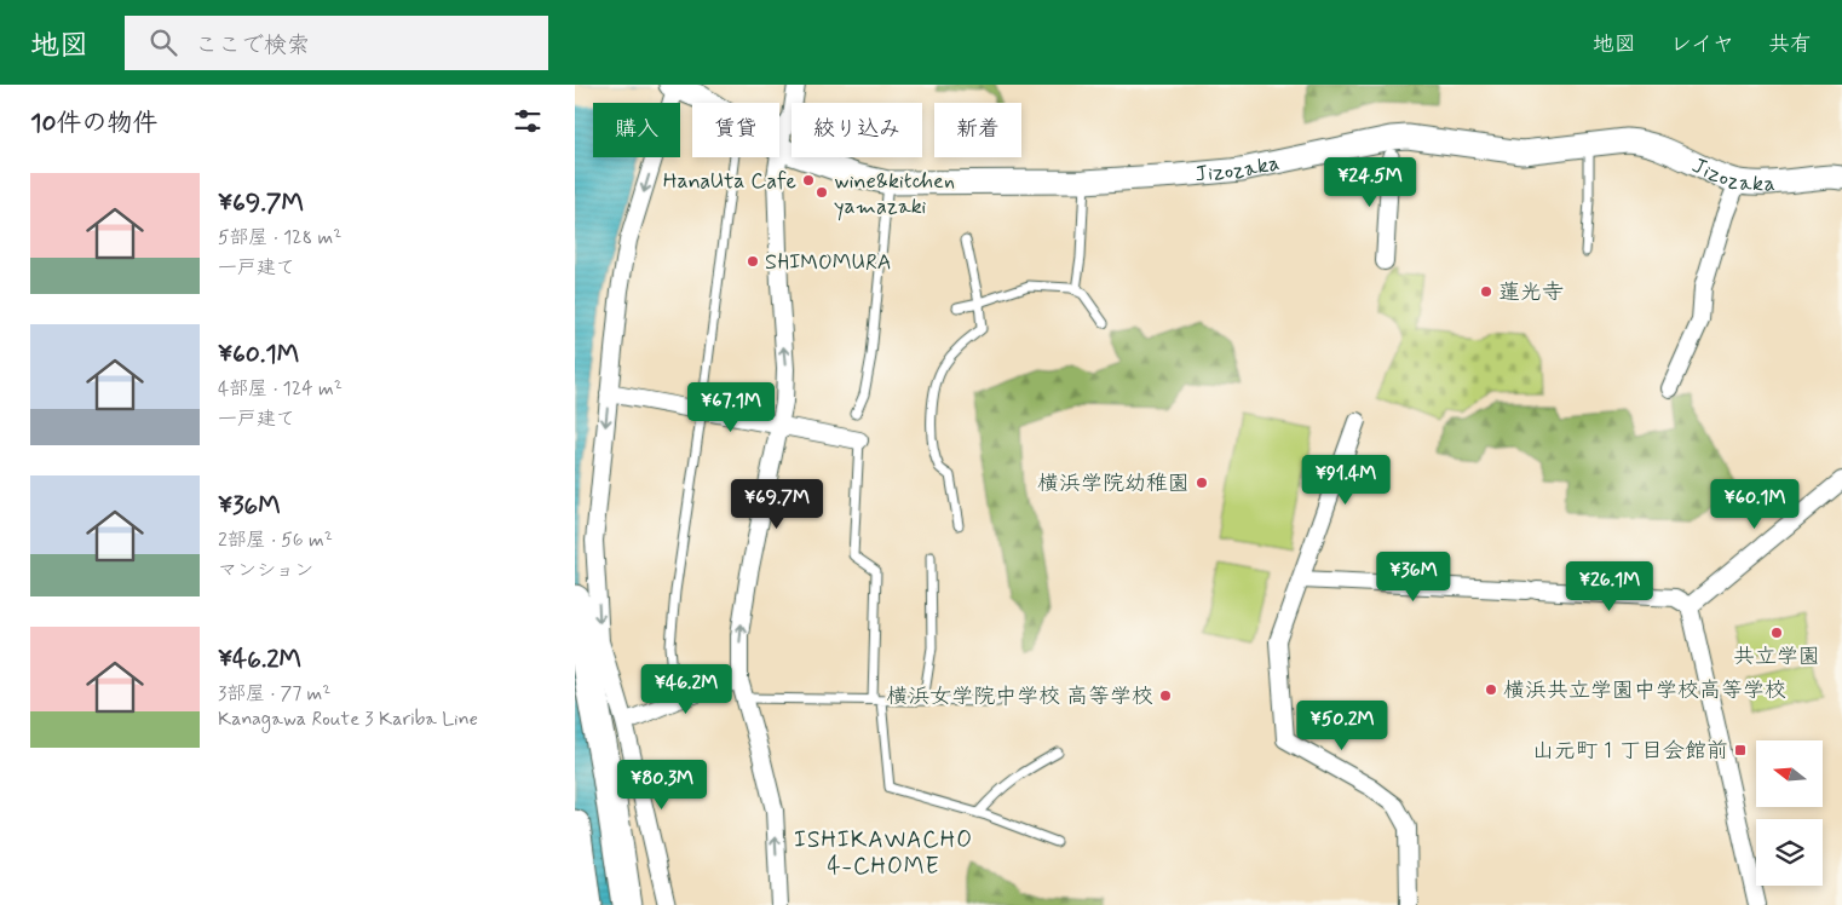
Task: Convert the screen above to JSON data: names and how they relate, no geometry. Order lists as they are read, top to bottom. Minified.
{"streets":{"street":["Jizozaka"]},"districts":["ISHIKAWACHO 4-CHOME"],"places":{"other":["HanaUta Cafe","wine&kitchen yamazaki","SHIMOMURA","蓮光寺","横浜学院幼稚園","共立学園","横浜共立学園中学校高等学校","横浜女学院中学校 高等学校"],"transit":["山元町１丁目会館前"]},"north":"left","page":{"header":"地図","search":"ここで検索","nav":["地図","レイヤ","共有"],"heading":"10件の物件","chip":["購入","賃貸","絞り込み","新着"],"list":[{"name":"¥69.7M","note":"5部屋 · 128 m² · 一戸建て"},{"name":"¥60.1M","note":"4部屋 · 124 m² · 一戸建て"},{"name":"¥36M","note":"2部屋 · 56 m² · マンション"},{"name":"¥46.2M","note":"3部屋 · 77 m² · Kanagawa Route 3 Kariba Line"}],"price":["¥24.5M","¥67.1M","¥91.4M","¥69.7M","¥60.1M","¥36M","¥26.1M","¥46.2M","¥50.2M","¥80.3M"]}}
